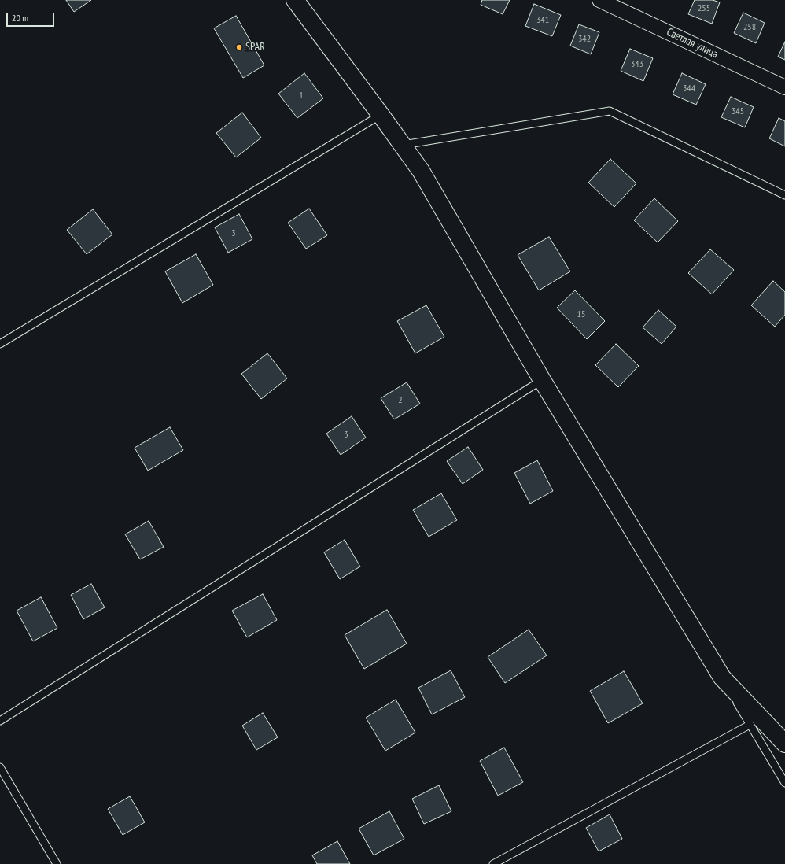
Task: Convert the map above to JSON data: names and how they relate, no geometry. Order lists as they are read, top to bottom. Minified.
{"streets":{"street":["Светлая улица"]},"places":["SPAR"],"house_numbers":["255","341","258","342","343","344","1","345","3","15","2","3"],"scale_bar":"20 m"}
